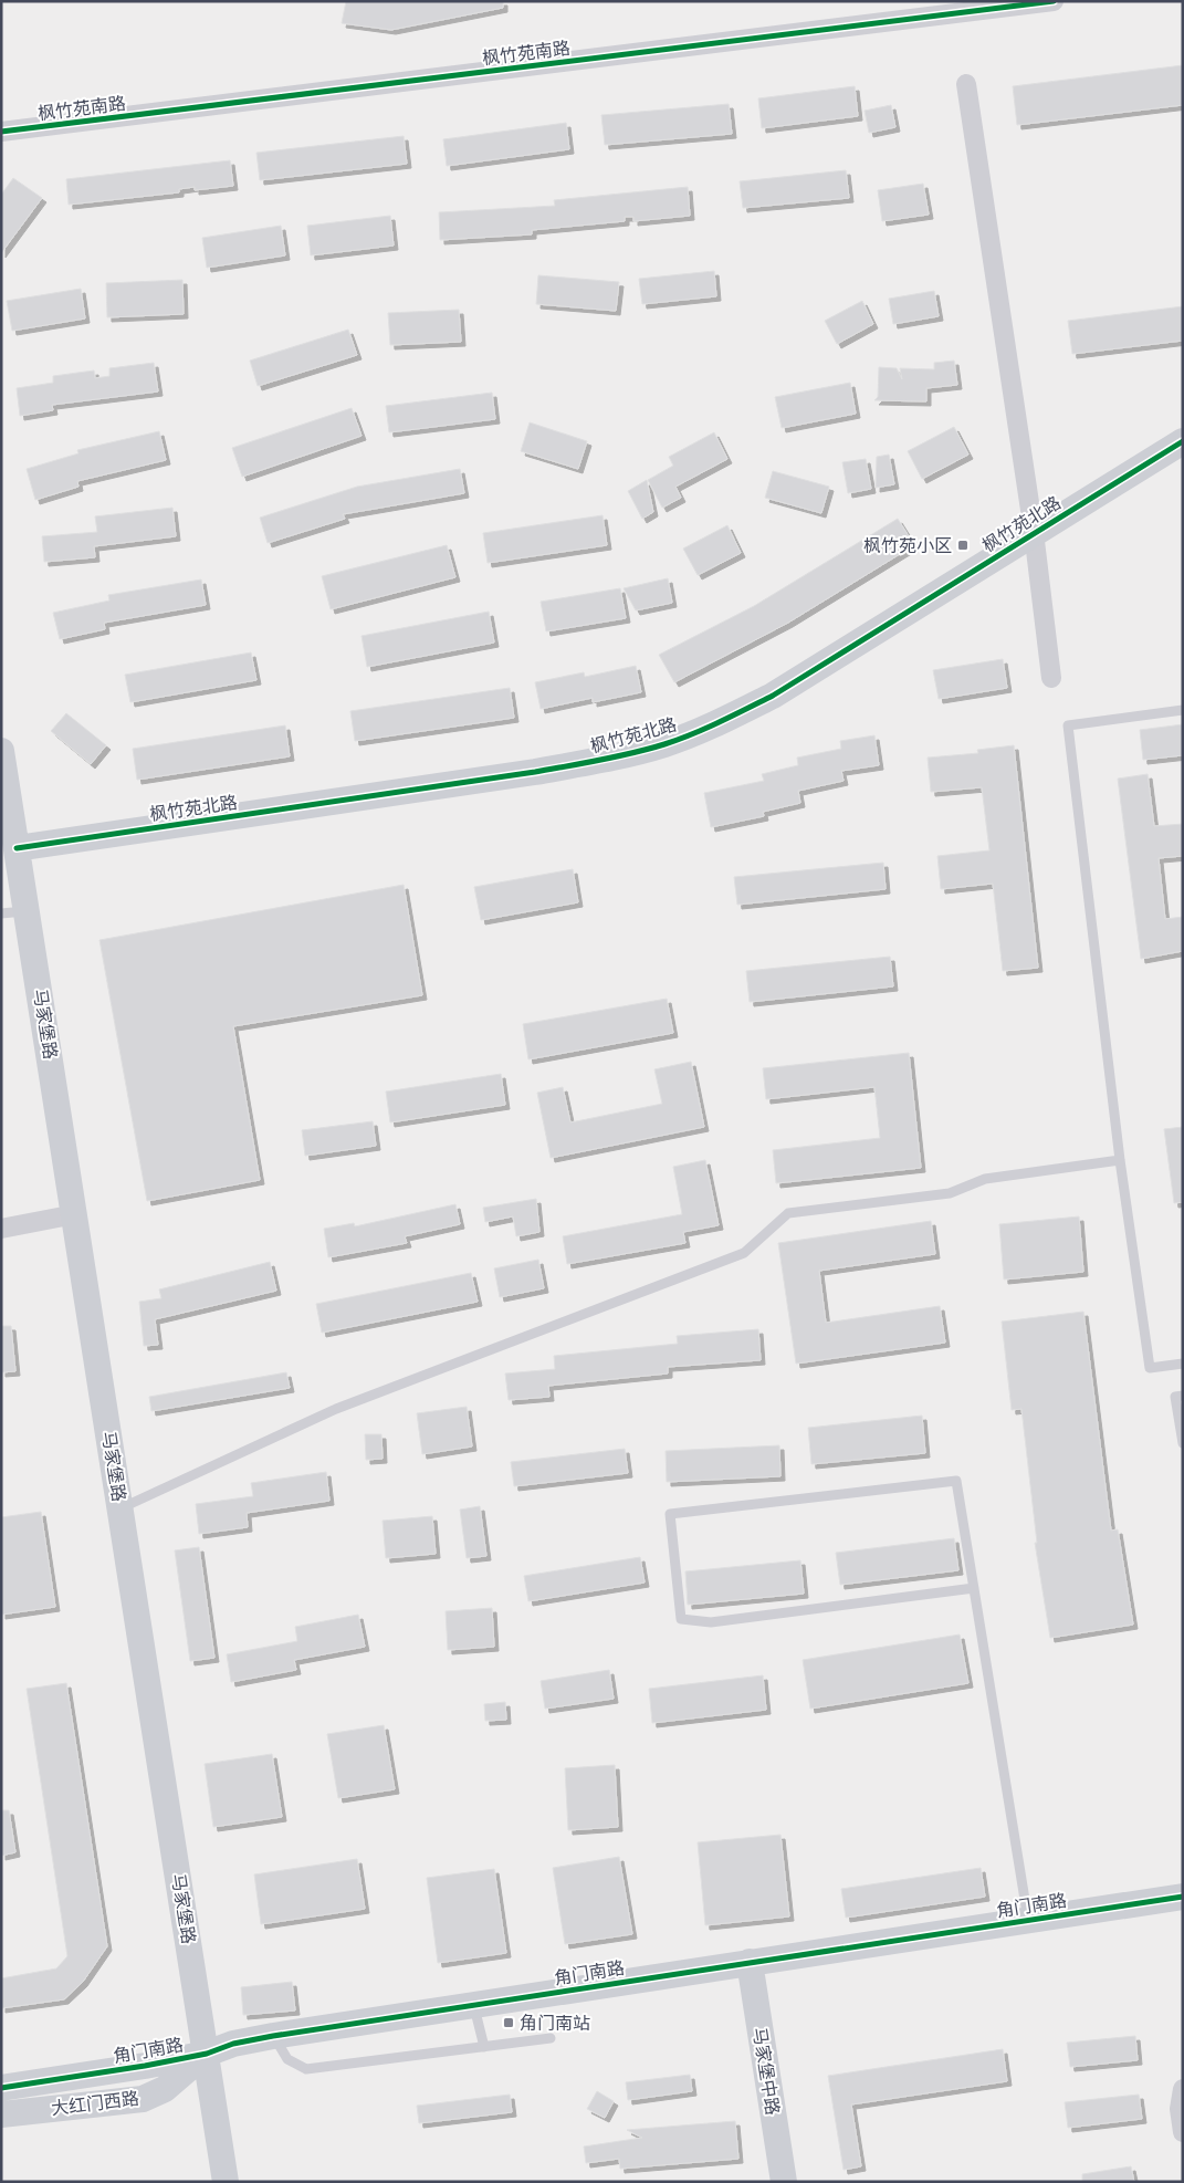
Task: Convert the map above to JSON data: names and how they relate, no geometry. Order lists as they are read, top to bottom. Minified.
{"streets":{"street":["枫竹苑南路","枫竹苑北路","马家堡路","角门南路","马家堡中路","大红门西路"]},"crossings":[["枫竹苑北路","马家堡路"],["马家堡路","角门南路"],["马家堡路","大红门西路"],["角门南路","马家堡中路"],["角门南路","大红门西路"]],"places":{"transit":["枫竹苑小区","角门南站"]}}
